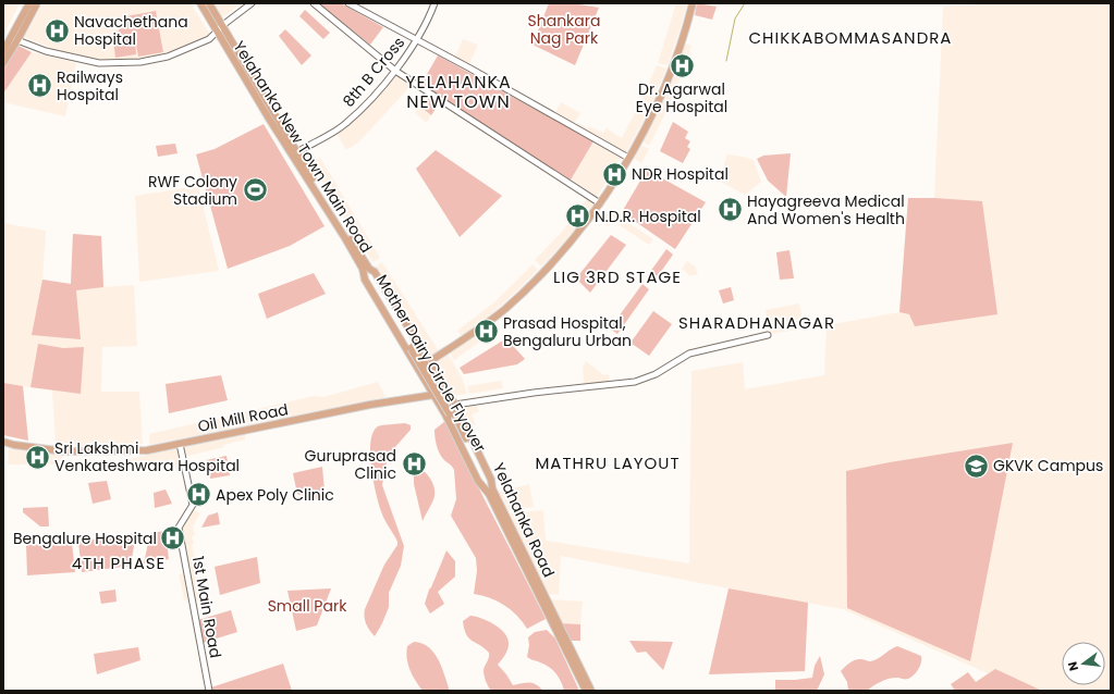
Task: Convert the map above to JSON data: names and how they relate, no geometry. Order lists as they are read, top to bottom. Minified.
{"streets":{"main road":["Yelahanka New Town Main Road","Mother Dairy Circle Flyover","Oil Mill Road","Yelahanka Road"],"street":["8th B Cross","1st Main Road"]},"crossings":[["8th B Cross","Yelahanka New Town Main Road"],["Yelahanka New Town Main Road","Mother Dairy Circle Flyover"],["Yelahanka New Town Main Road","Oil Mill Road"],["Mother Dairy Circle Flyover","Yelahanka Road"],["Oil Mill Road","1st Main Road"]],"districts":["CHIKKABOMMASANDRA","YELAHANKA NEW TOWN","LIG 3RD STAGE","SHARADHANAGAR","MATHRU LAYOUT","4TH PHASE"],"parks":["Shankara Nag Park","Small Park"],"places":{"hospital":["Navachethana Hospital","Dr. Agarwal Eye Hospital","Railways Hospital","NDR Hospital","Hayagreeva Medical And Women's Health","N.D.R. Hospital","Prasad Hospital, Bengaluru Urban","Sri Lakshmi Venkateshwara Hospital","Guruprasad Clinic","Apex Poly Clinic","Bengalure Hospital"],"sports":["RWF Colony Stadium"],"school or university":["GKVK Campus"]},"north":"left"}
